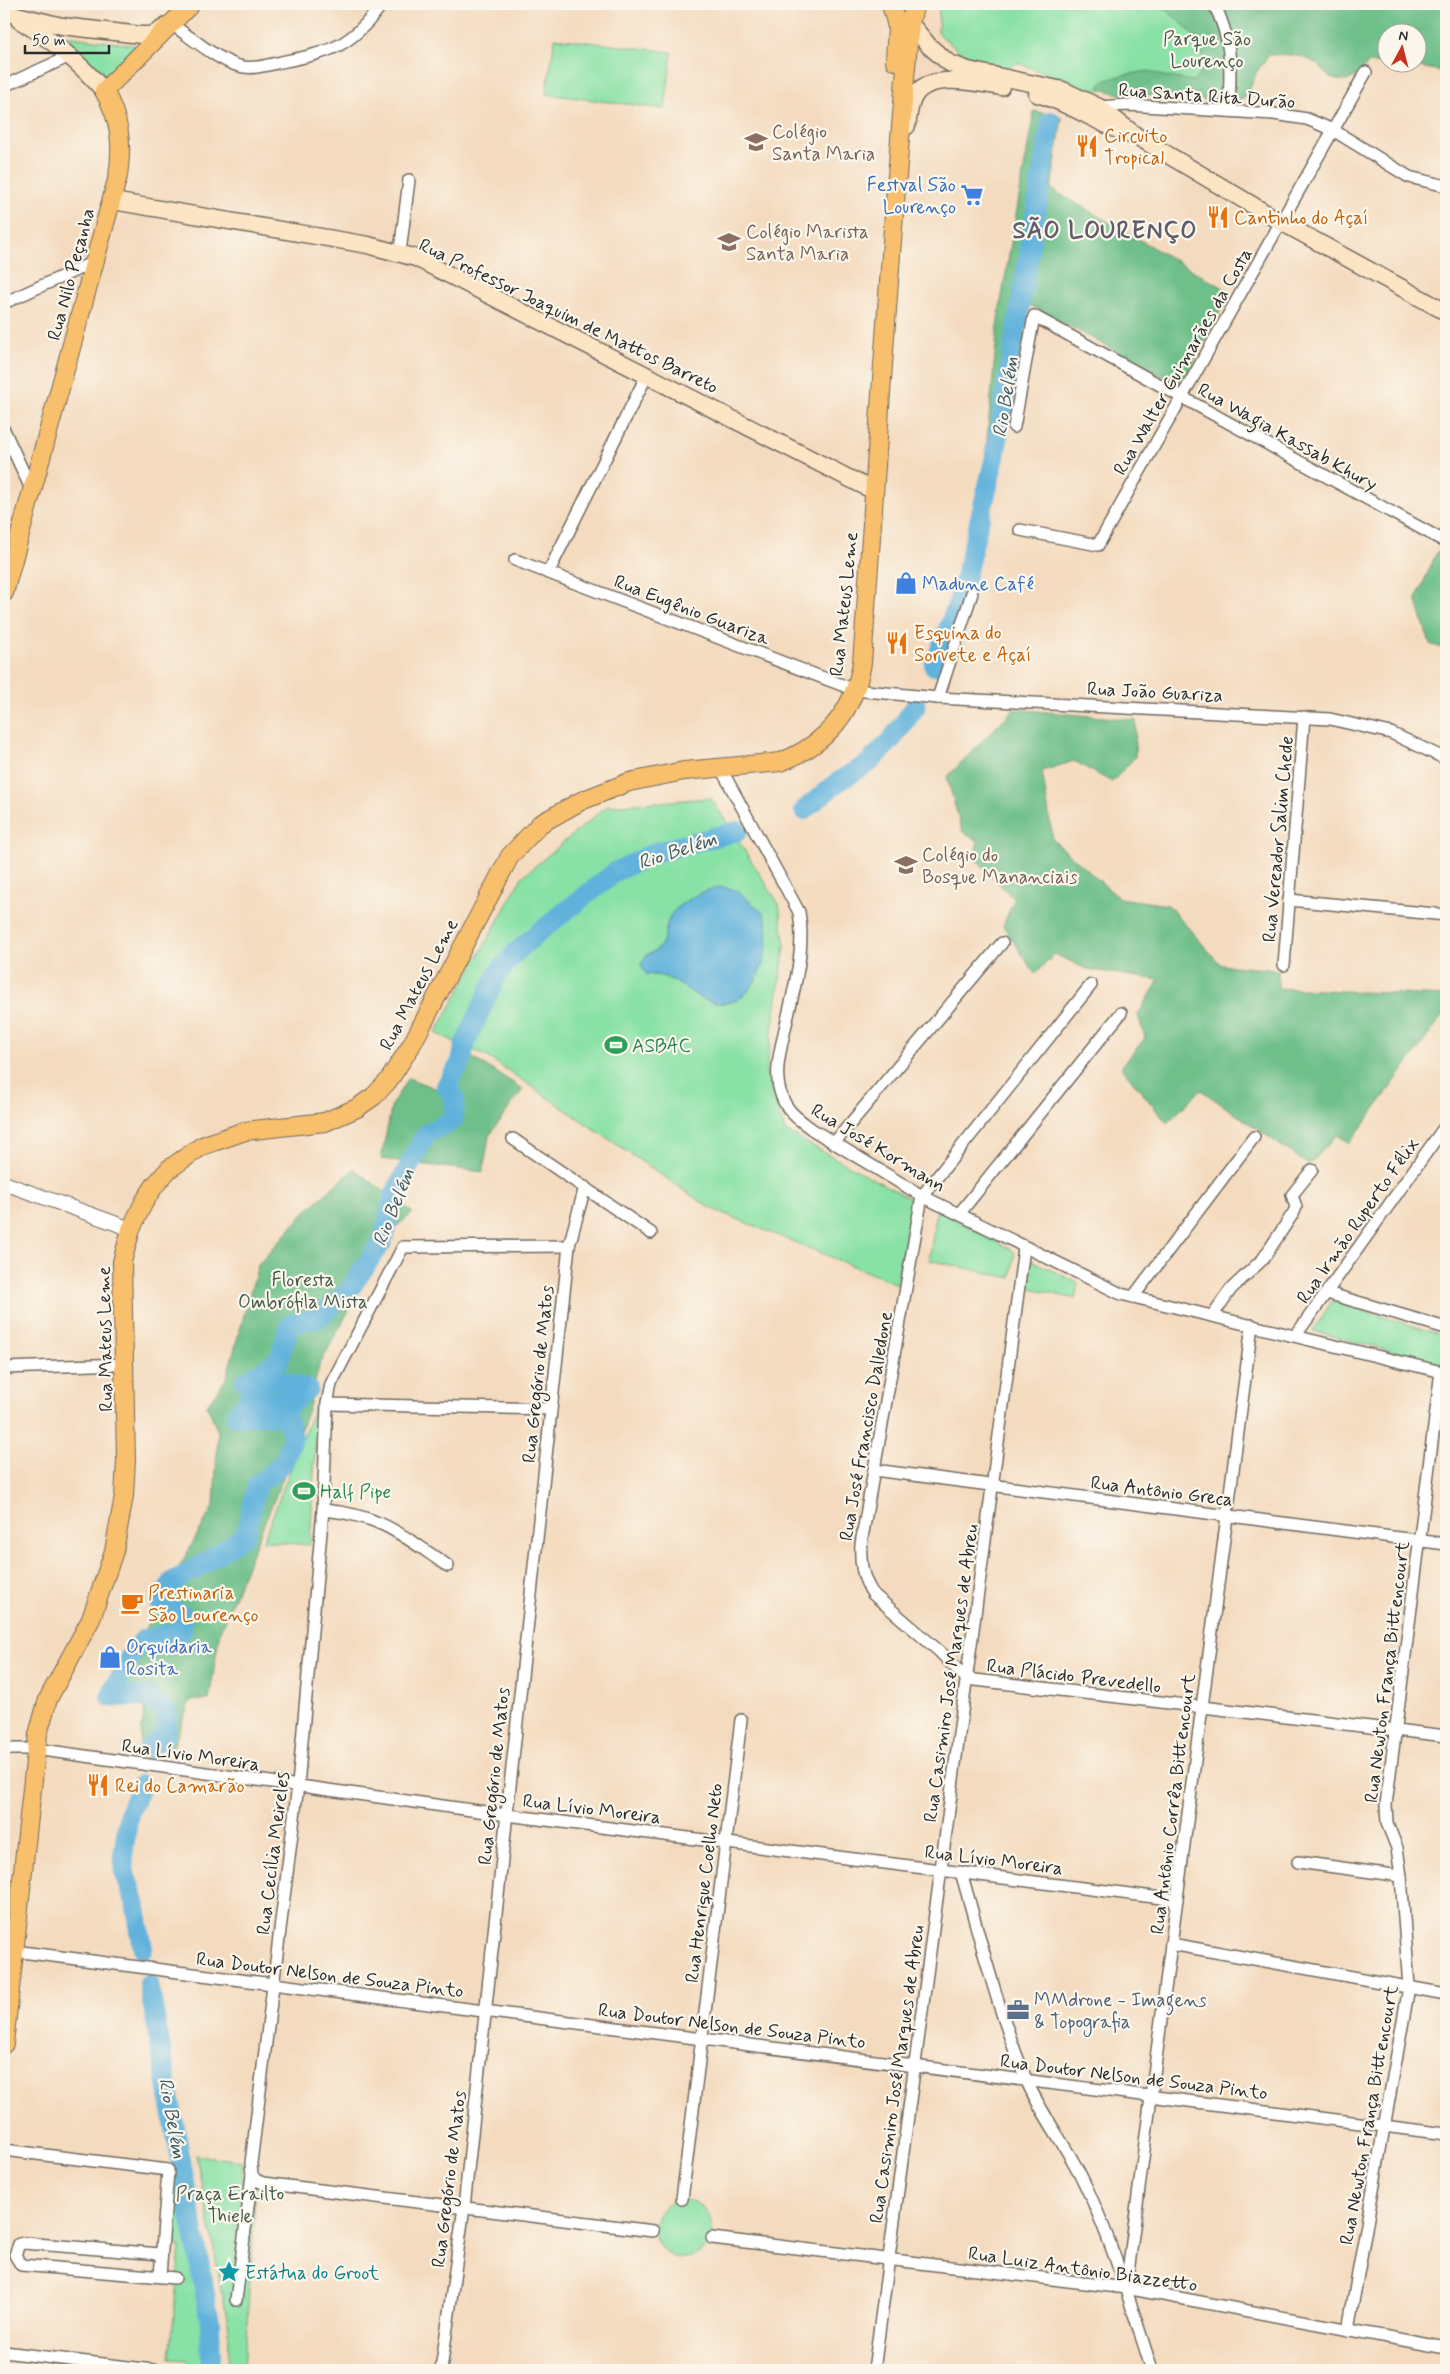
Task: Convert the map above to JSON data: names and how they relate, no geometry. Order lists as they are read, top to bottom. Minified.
{"streets":{"main road":["Rua Nilo Peçanha","Rua Professor Joaquim de Mattos Barreto","Rua Mateus Leme"],"street":["Rua Santa Rita Durão","Rua Walter Guimarães da Costa","Rua Wagia Kassab Khury","Rua Eugênio Guariza","Rua João Guariza","Rua Vereador Salim Chede","Rua José Kormann","Rua Irmão Ruperto Félix","Rua Gregório de Matos","Rua José Francisco Dalledone","Rua Antônio Greca","Rua Newton França Bittencourt","Rua Casimiro José Marques de Abreu","Rua Plácido Prevedello","Rua Lívio Moreira","Rua Antônio Corrêa Bittencourt","Rua Cecília Meireles","Rua Henrique Coelho Neto","Rua Doutor Nelson de Souza Pinto","Rua Luiz Antônio Biazzetto"]},"crossings":[["Rua Santa Rita Durão","Rua Walter Guimarães da Costa"],["Rua Nilo Peçanha","Rua Professor Joaquim de Mattos Barreto"],["Rua Professor Joaquim de Mattos Barreto","Rua Mateus Leme"],["Rua Walter Guimarães da Costa","Rua Wagia Kassab Khury"],["Rua Mateus Leme","Rua Eugênio Guariza"],["Rua Mateus Leme","Rua João Guariza"],["Rua Mateus Leme","Rua José Kormann"],["Rua Mateus Leme","Rua Lívio Moreira"],["Rua Mateus Leme","Rua Doutor Nelson de Souza Pinto"],["Rua Eugênio Guariza","Rua João Guariza"],["Rua João Guariza","Rua Vereador Salim Chede"],["Rua José Kormann","Rua Irmão Ruperto Félix"],["Rua José Kormann","Rua José Francisco Dalledone"],["Rua José Kormann","Rua Newton França Bittencourt"],["Rua José Kormann","Rua Casimiro José Marques de Abreu"],["Rua José Kormann","Rua Antônio Corrêa Bittencourt"],["Rua Gregório de Matos","Rua Lívio Moreira"],["Rua Gregório de Matos","Rua Cecília Meireles"],["Rua Gregório de Matos","Rua Doutor Nelson de Souza Pinto"],["Rua José Francisco Dalledone","Rua Antônio Greca"],["Rua José Francisco Dalledone","Rua Casimiro José Marques de Abreu"],["Rua José Francisco Dalledone","Rua Plácido Prevedello"],["Rua Antônio Greca","Rua Newton França Bittencourt"],["Rua Antônio Greca","Rua Casimiro José Marques de Abreu"],["Rua Antônio Greca","Rua Antônio Corrêa Bittencourt"],["Rua Newton França Bittencourt","Rua Plácido Prevedello"],["Rua Newton França Bittencourt","Rua Doutor Nelson de Souza Pinto"],["Rua Newton França Bittencourt","Rua Luiz Antônio Biazzetto"],["Rua Casimiro José Marques de Abreu","Rua Plácido Prevedello"],["Rua Casimiro José Marques de Abreu","Rua Lívio Moreira"],["Rua Casimiro José Marques de Abreu","Rua Doutor Nelson de Souza Pinto"],["Rua Casimiro José Marques de Abreu","Rua Luiz Antônio Biazzetto"],["Rua Plácido Prevedello","Rua Antônio Corrêa Bittencourt"],["Rua Lívio Moreira","Rua Antônio Corrêa Bittencourt"],["Rua Lívio Moreira","Rua Cecília Meireles"],["Rua Lívio Moreira","Rua Henrique Coelho Neto"],["Rua Antônio Corrêa Bittencourt","Rua Doutor Nelson de Souza Pinto"],["Rua Antônio Corrêa Bittencourt","Rua Luiz Antônio Biazzetto"],["Rua Cecília Meireles","Rua Doutor Nelson de Souza Pinto"],["Rua Henrique Coelho Neto","Rua Doutor Nelson de Souza Pinto"]],"districts":["SÃO LOURENÇO"],"water":["Rio Belém"],"parks":["Parque São Lourenço","Floresta Ombrófila Mista","Praça Erailto Thiele"],"places":{"school or university":["Colégio Santa Maria","Colégio Marista Santa Maria","Colégio do Bosque Mananciais"],"restaurant":["Circuito Tropical","Cantinho do Açaí","Esquina do Sorvete e Açaí","Rei do Camarão"],"supermarket":["Festval São Lourenço"],"shop":["Madune Café","Orquidaria Rosita"],"sports":["ASBAC","Half Pipe"],"cafe":["Prestinaria São Lourenço"],"office":["MMdrone - Imagens & Topografia"],"place":["Estátua do Groot"]},"scale_bar":"50 m","north":"top"}
